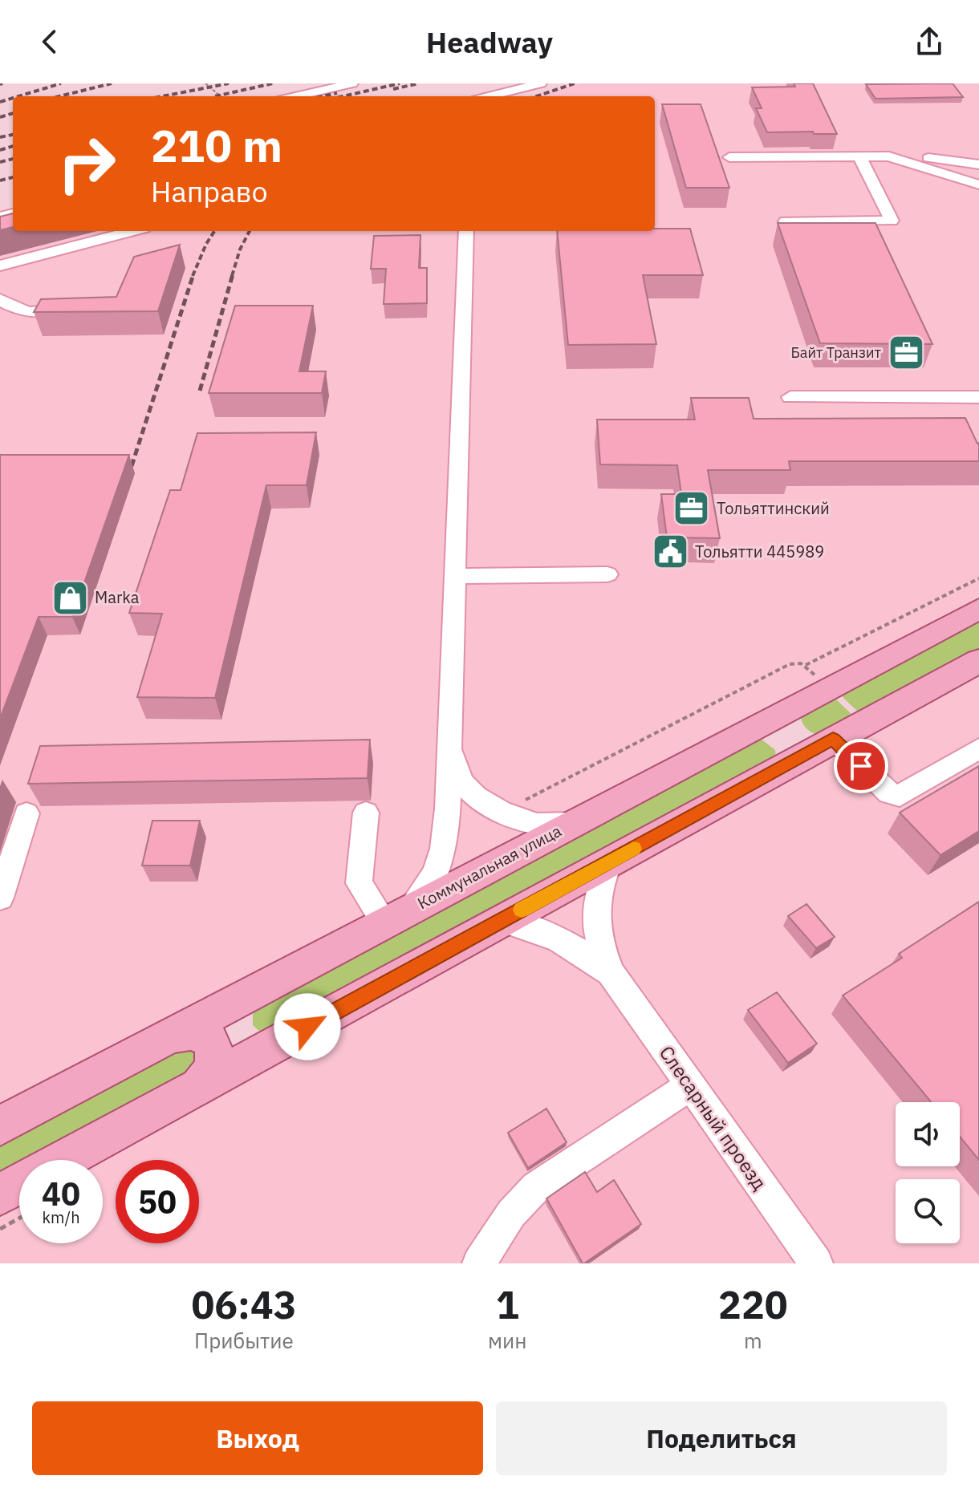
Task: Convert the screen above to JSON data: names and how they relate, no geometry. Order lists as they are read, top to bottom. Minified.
{"streets":{"main road":["Коммунальная улица"],"street":["Слесарный проезд"]},"places":{"office":["Байт Транзит","Тольяттинский"],"public building":["Тольятти 445989"],"shop":["Marka"]},"page":{"header":"Headway","turn":["210 m","Направо"],"speed":"40 km/h","limit":"50","eta":["06:43","Прибытие","1","мин","220","m"],"buttons":["Выход","Поделиться"]}}
